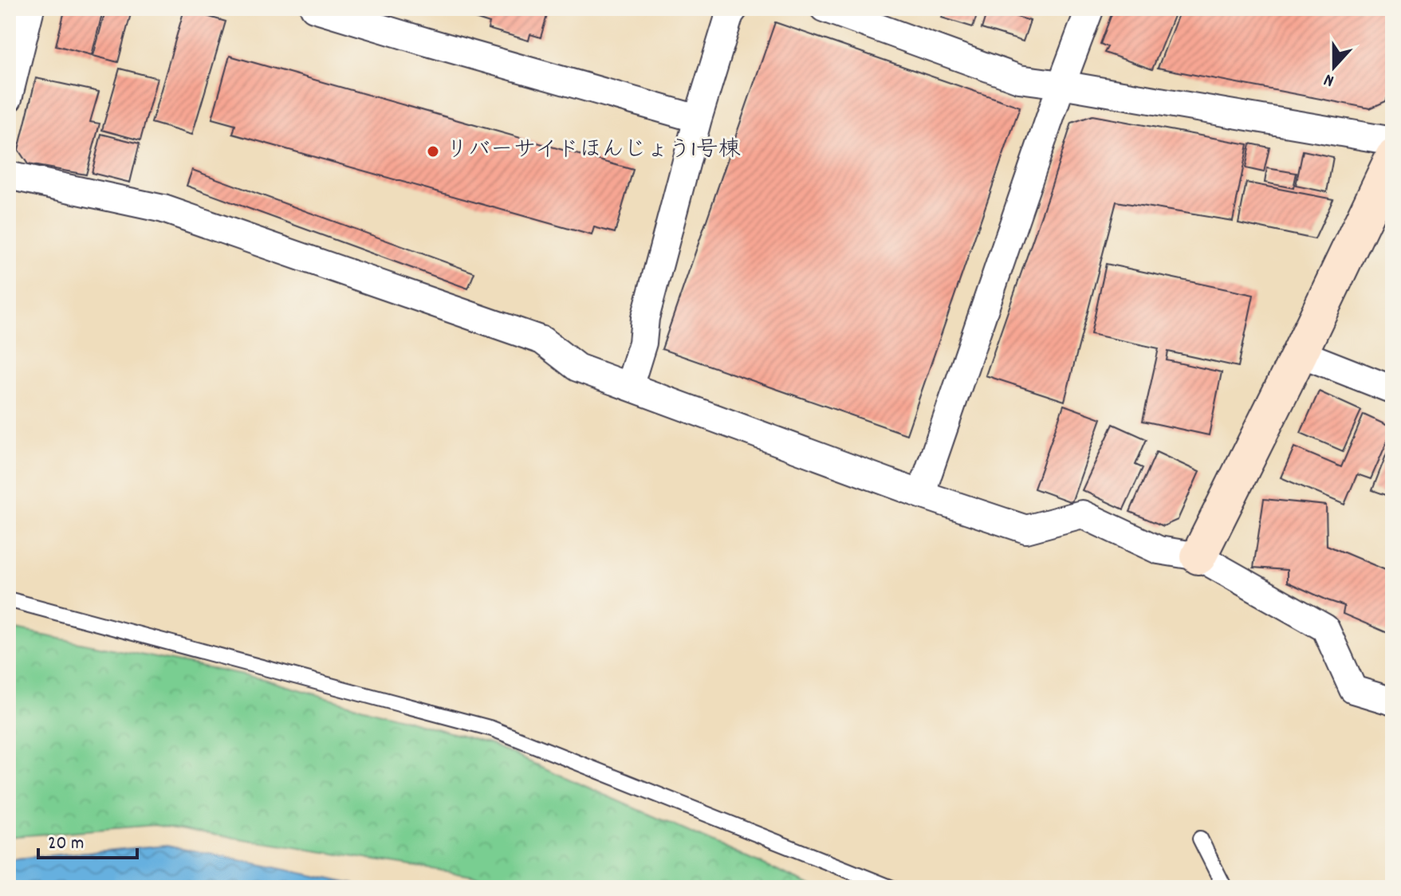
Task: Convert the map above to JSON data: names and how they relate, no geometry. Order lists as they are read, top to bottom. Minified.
{"places":["リバーサイドほんじょう1号棟"],"scale_bar":"20 m","north":"bottom"}
